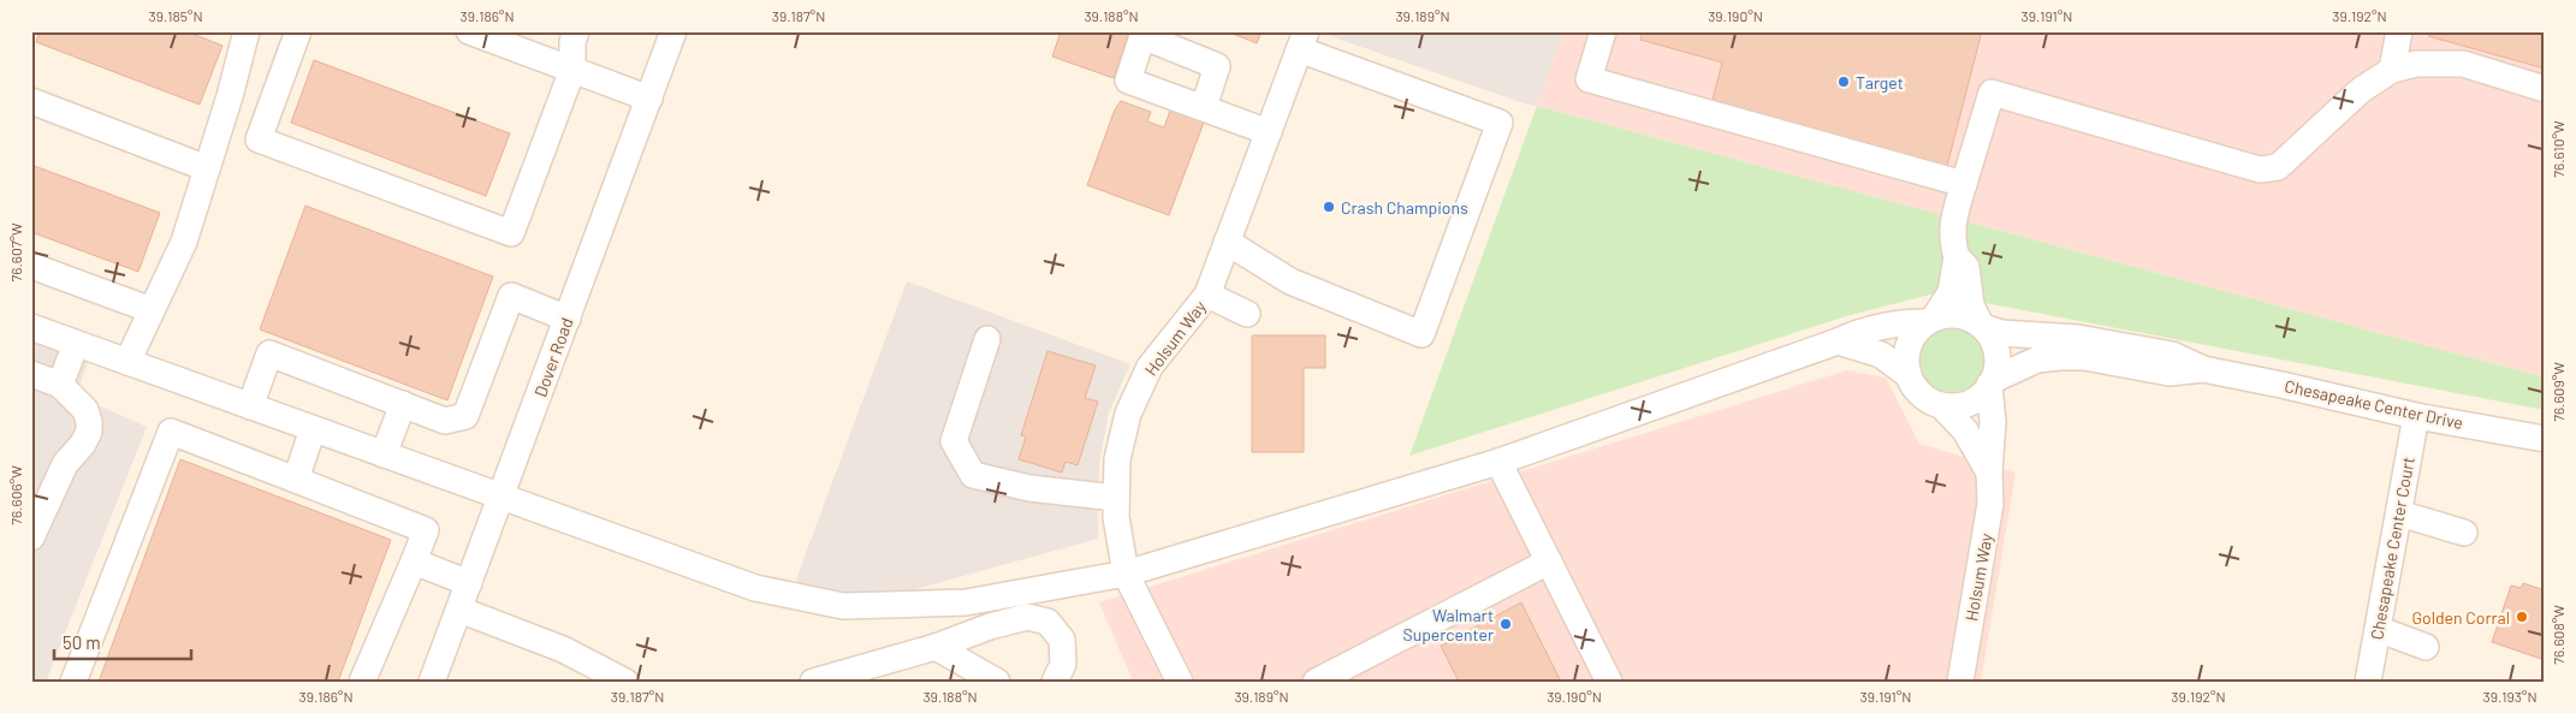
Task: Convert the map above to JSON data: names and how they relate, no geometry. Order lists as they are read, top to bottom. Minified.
{"streets":{"street":["Holsum Way","Dover Road","Chesapeake Center Drive","Chesapeake Center Court"]},"crossings":[["Chesapeake Center Drive","Chesapeake Center Court"]],"places":["Target","Crash Champions","Golden Corral","Walmart Supercenter"],"scale_bar":"50 m","coordinates":["39.185°N","39.186°N","39.187°N","39.188°N","39.189°N","39.190°N","39.191°N","39.192°N","76.610°W","76.607°W","76.609°W","76.606°W","76.608°W","39.193°N"]}
